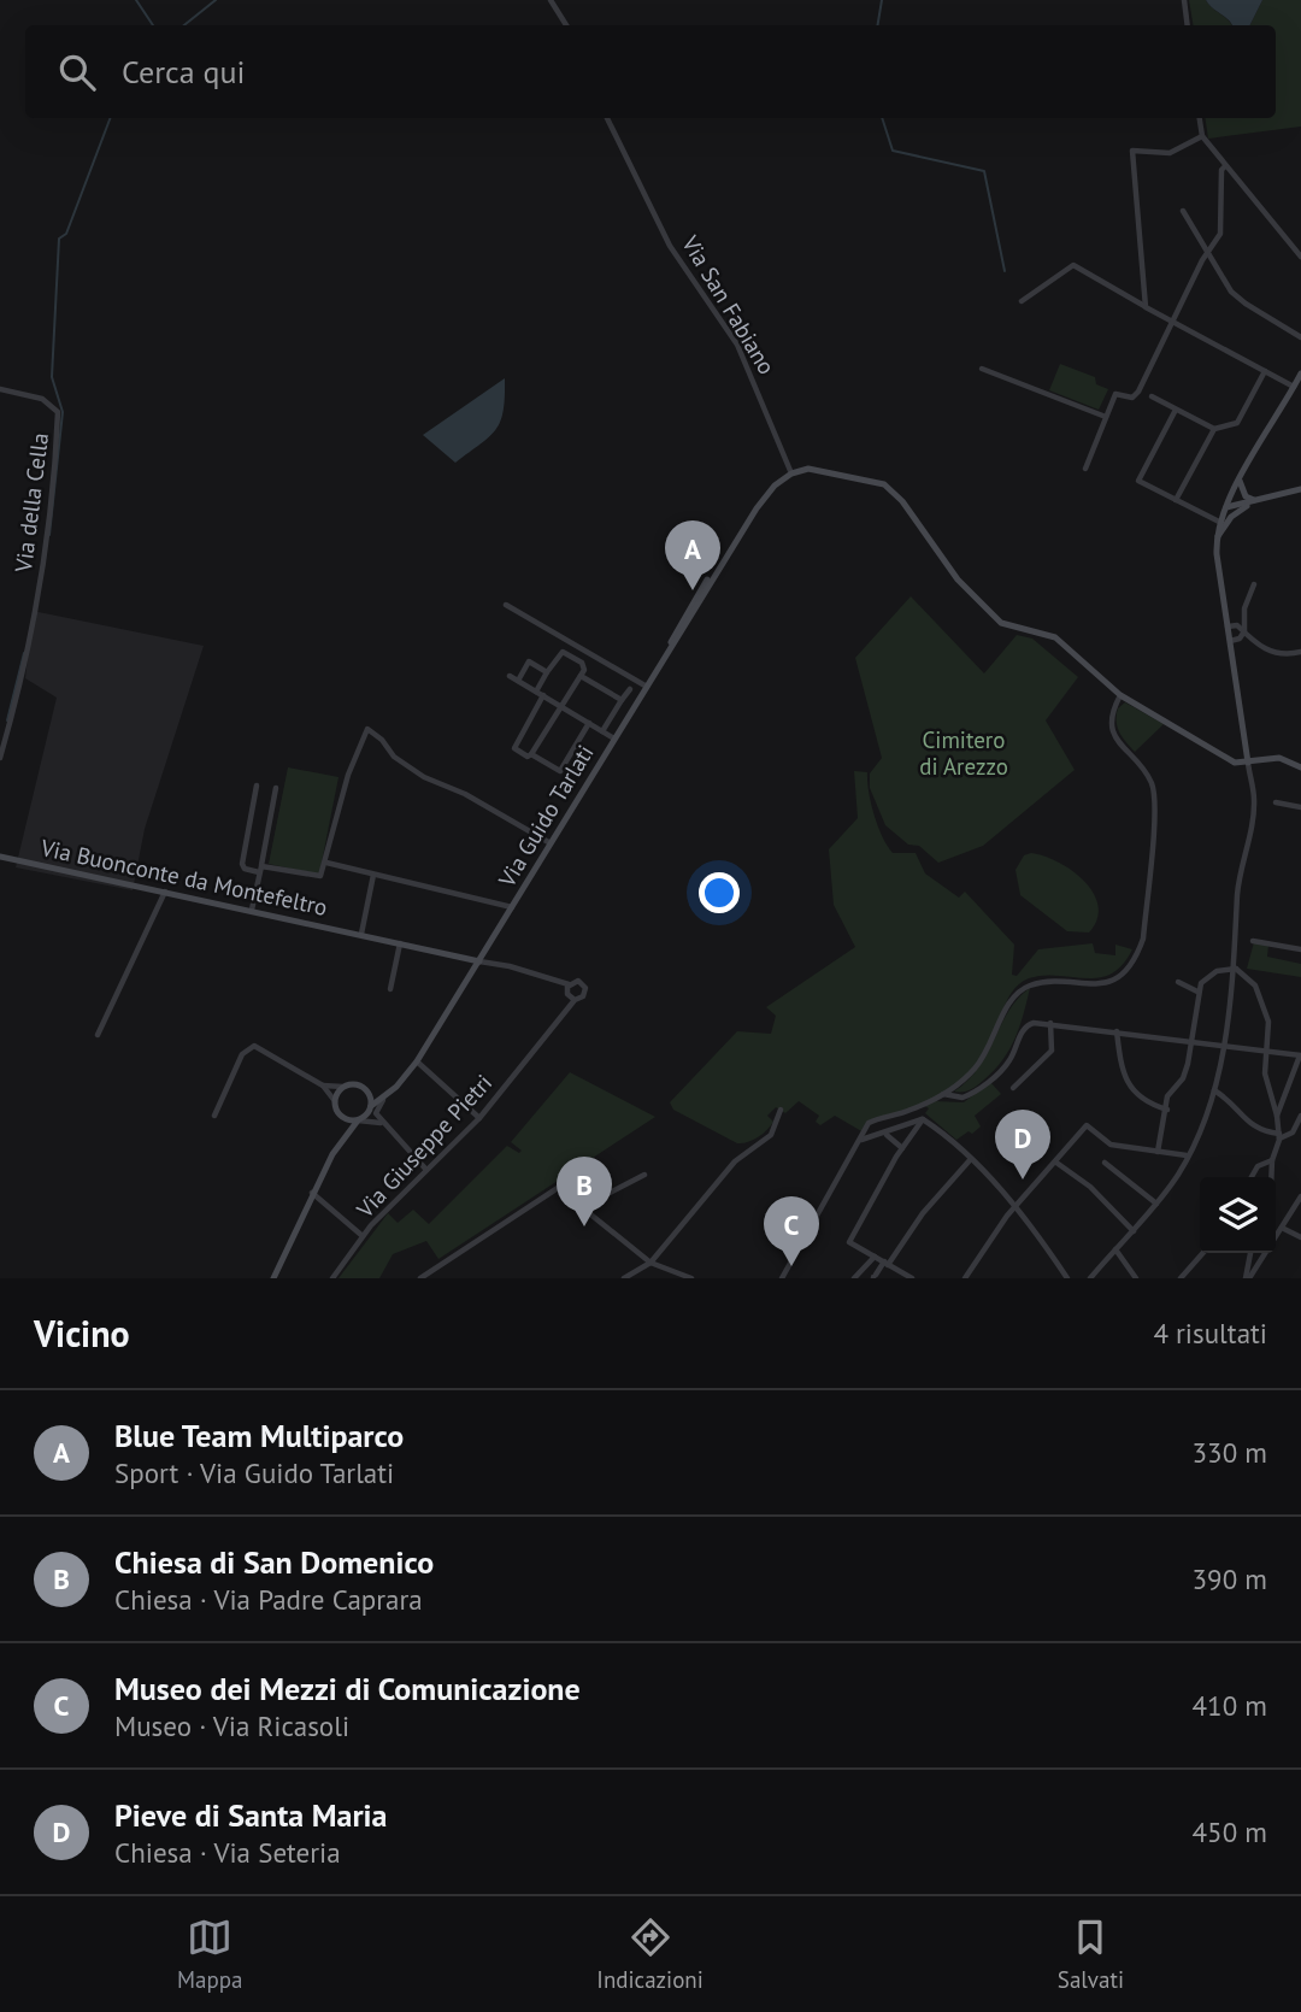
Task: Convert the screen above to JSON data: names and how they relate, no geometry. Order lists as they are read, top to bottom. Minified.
{"streets":{"main road":["Via Guido Tarlati","Via Buonconte da Montefeltro"],"street":["Via San Fabiano","Via della Cella","Via Giuseppe Pietri"]},"crossings":[["Via Guido Tarlati","Via Buonconte da Montefeltro"]],"parks":["Cimitero di Arezzo"],"page":{"search":"Cerca qui","pins":["A","D","B","C"],"heading":["Vicino","4 risultati"],"list":[{"mark":"A","name":"Blue Team Multiparco","note":"Sport · Via Guido Tarlati","value":"330 m"},{"mark":"B","name":"Chiesa di San Domenico","note":"Chiesa · Via Padre Caprara","value":"390 m"},{"mark":"C","name":"Museo dei Mezzi di Comunicazione","note":"Museo · Via Ricasoli","value":"410 m"},{"mark":"D","name":"Pieve di Santa Maria","note":"Chiesa · Via Seteria","value":"450 m"}],"nav":["Mappa","Indicazioni","Salvati"]}}
